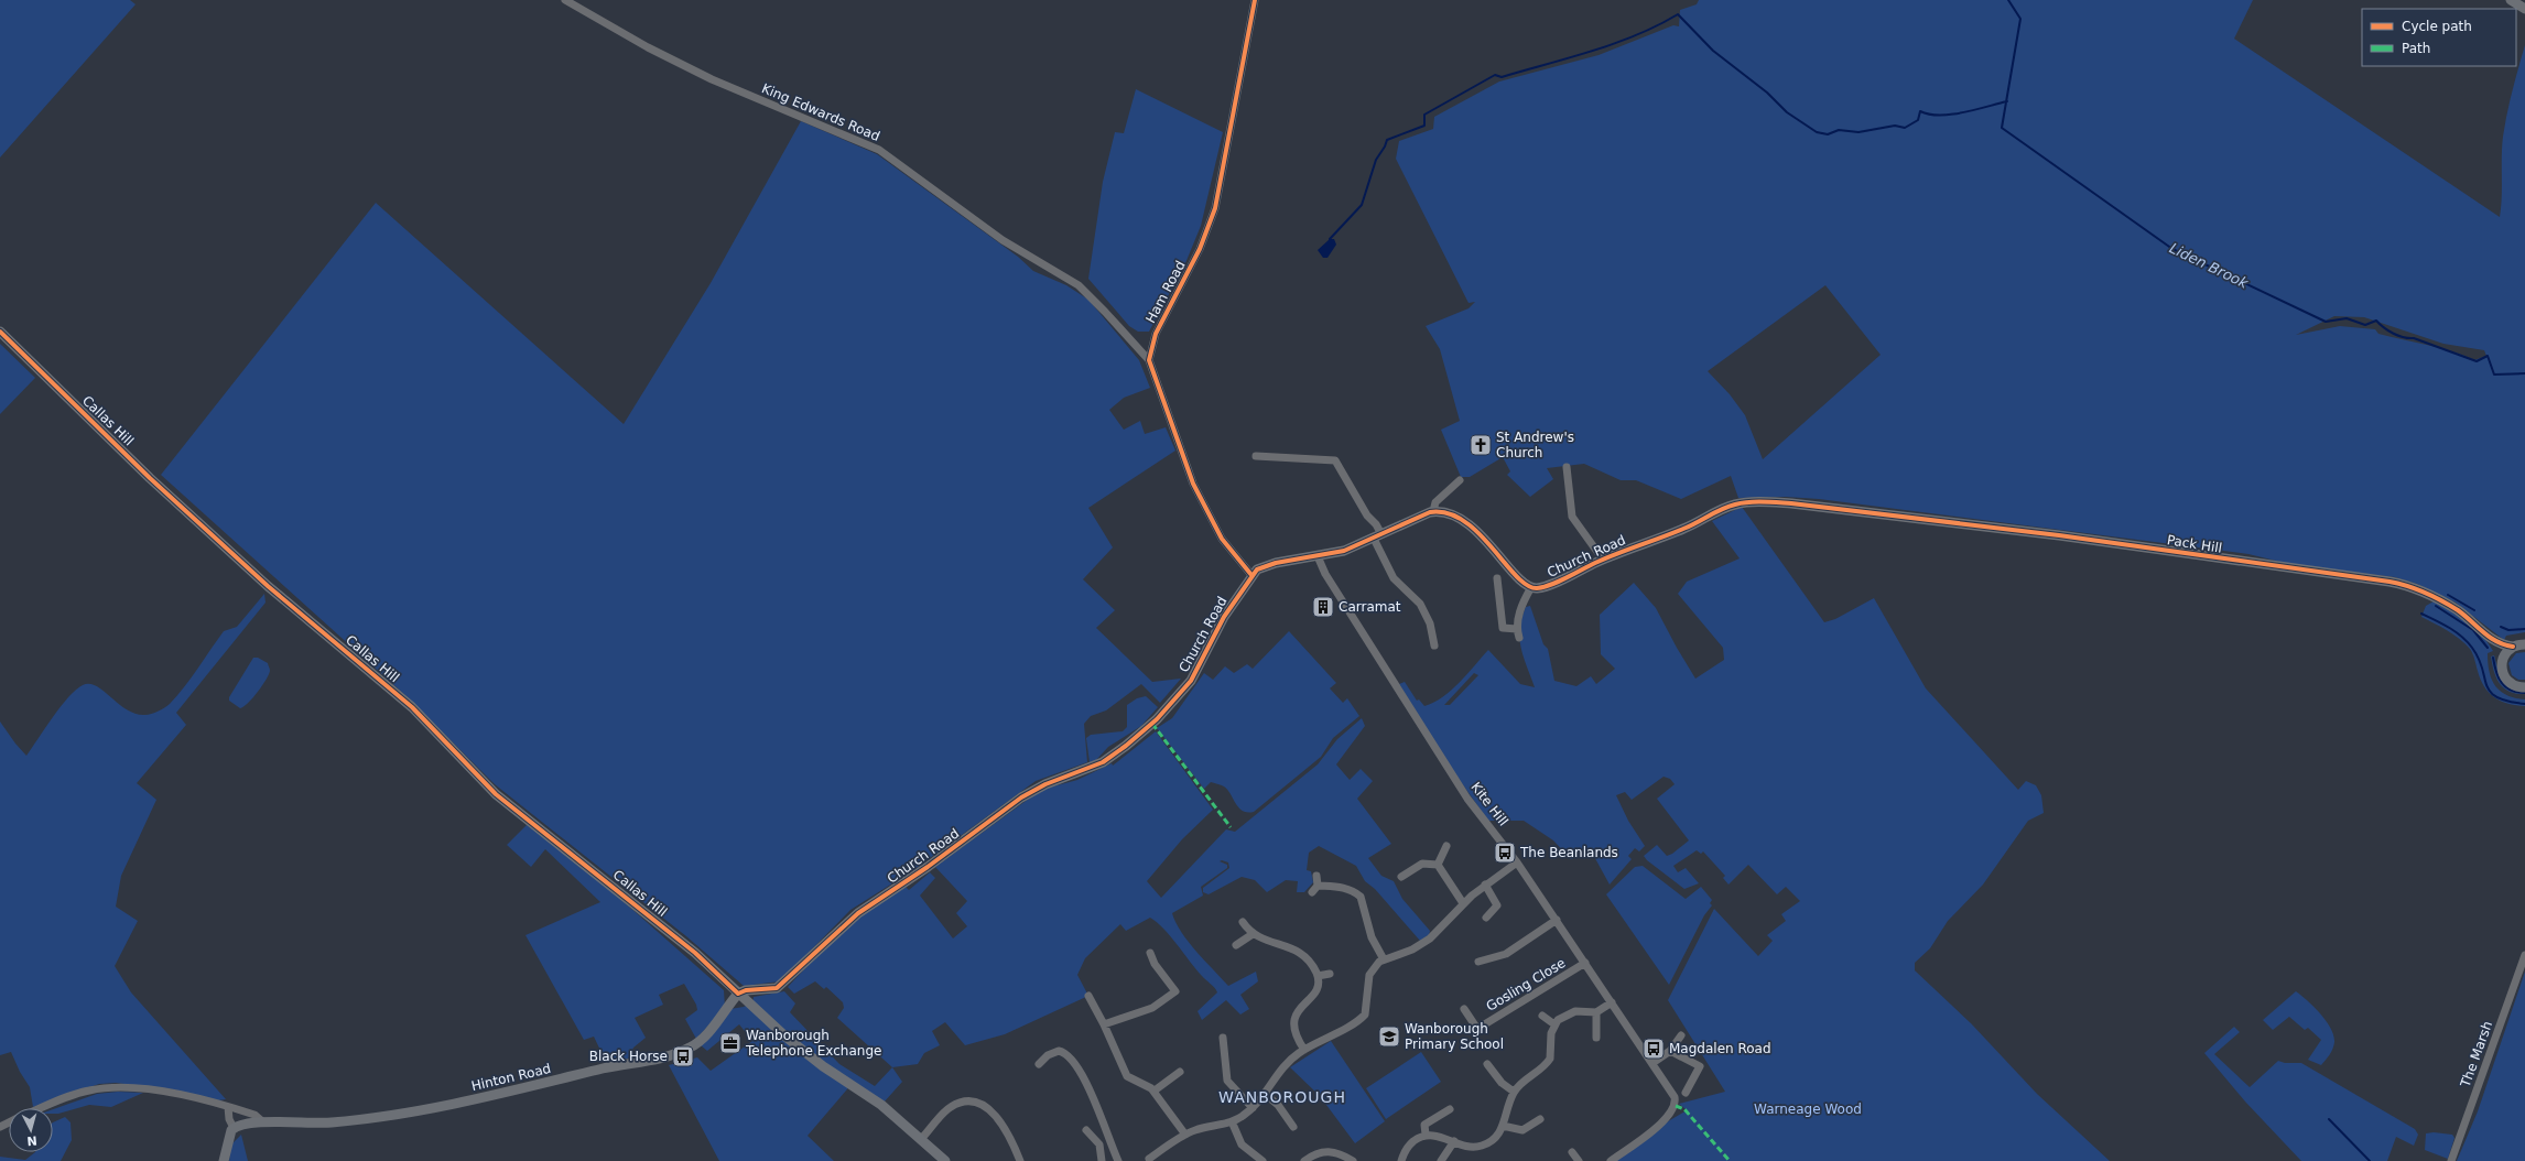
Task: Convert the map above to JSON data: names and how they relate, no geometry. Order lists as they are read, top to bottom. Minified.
{"streets":{"street":["King Edwards Road","Ham Road","Callas Hill","Pack Hill","Church Road","Kite Hill","Gosling Close","The Marsh","Hinton Road"]},"crossings":[["King Edwards Road","Ham Road"],["Callas Hill","Church Road"],["Callas Hill","Hinton Road"],["Pack Hill","Church Road"],["Church Road","Kite Hill"],["Church Road","Hinton Road"],["Kite Hill","Gosling Close"]],"districts":["WANBOROUGH"],"water":["Liden Brook"],"parks":["Warneage Wood"],"places":{"church":["St Andrew's Church"],"building":["Carramat"],"bus stop":["The Beanlands","Magdalen Road","Black Horse"],"school or university":["Wanborough Primary School"],"office":["Wanborough Telephone Exchange"]},"legend":["Cycle path","Path"],"north":"bottom"}
